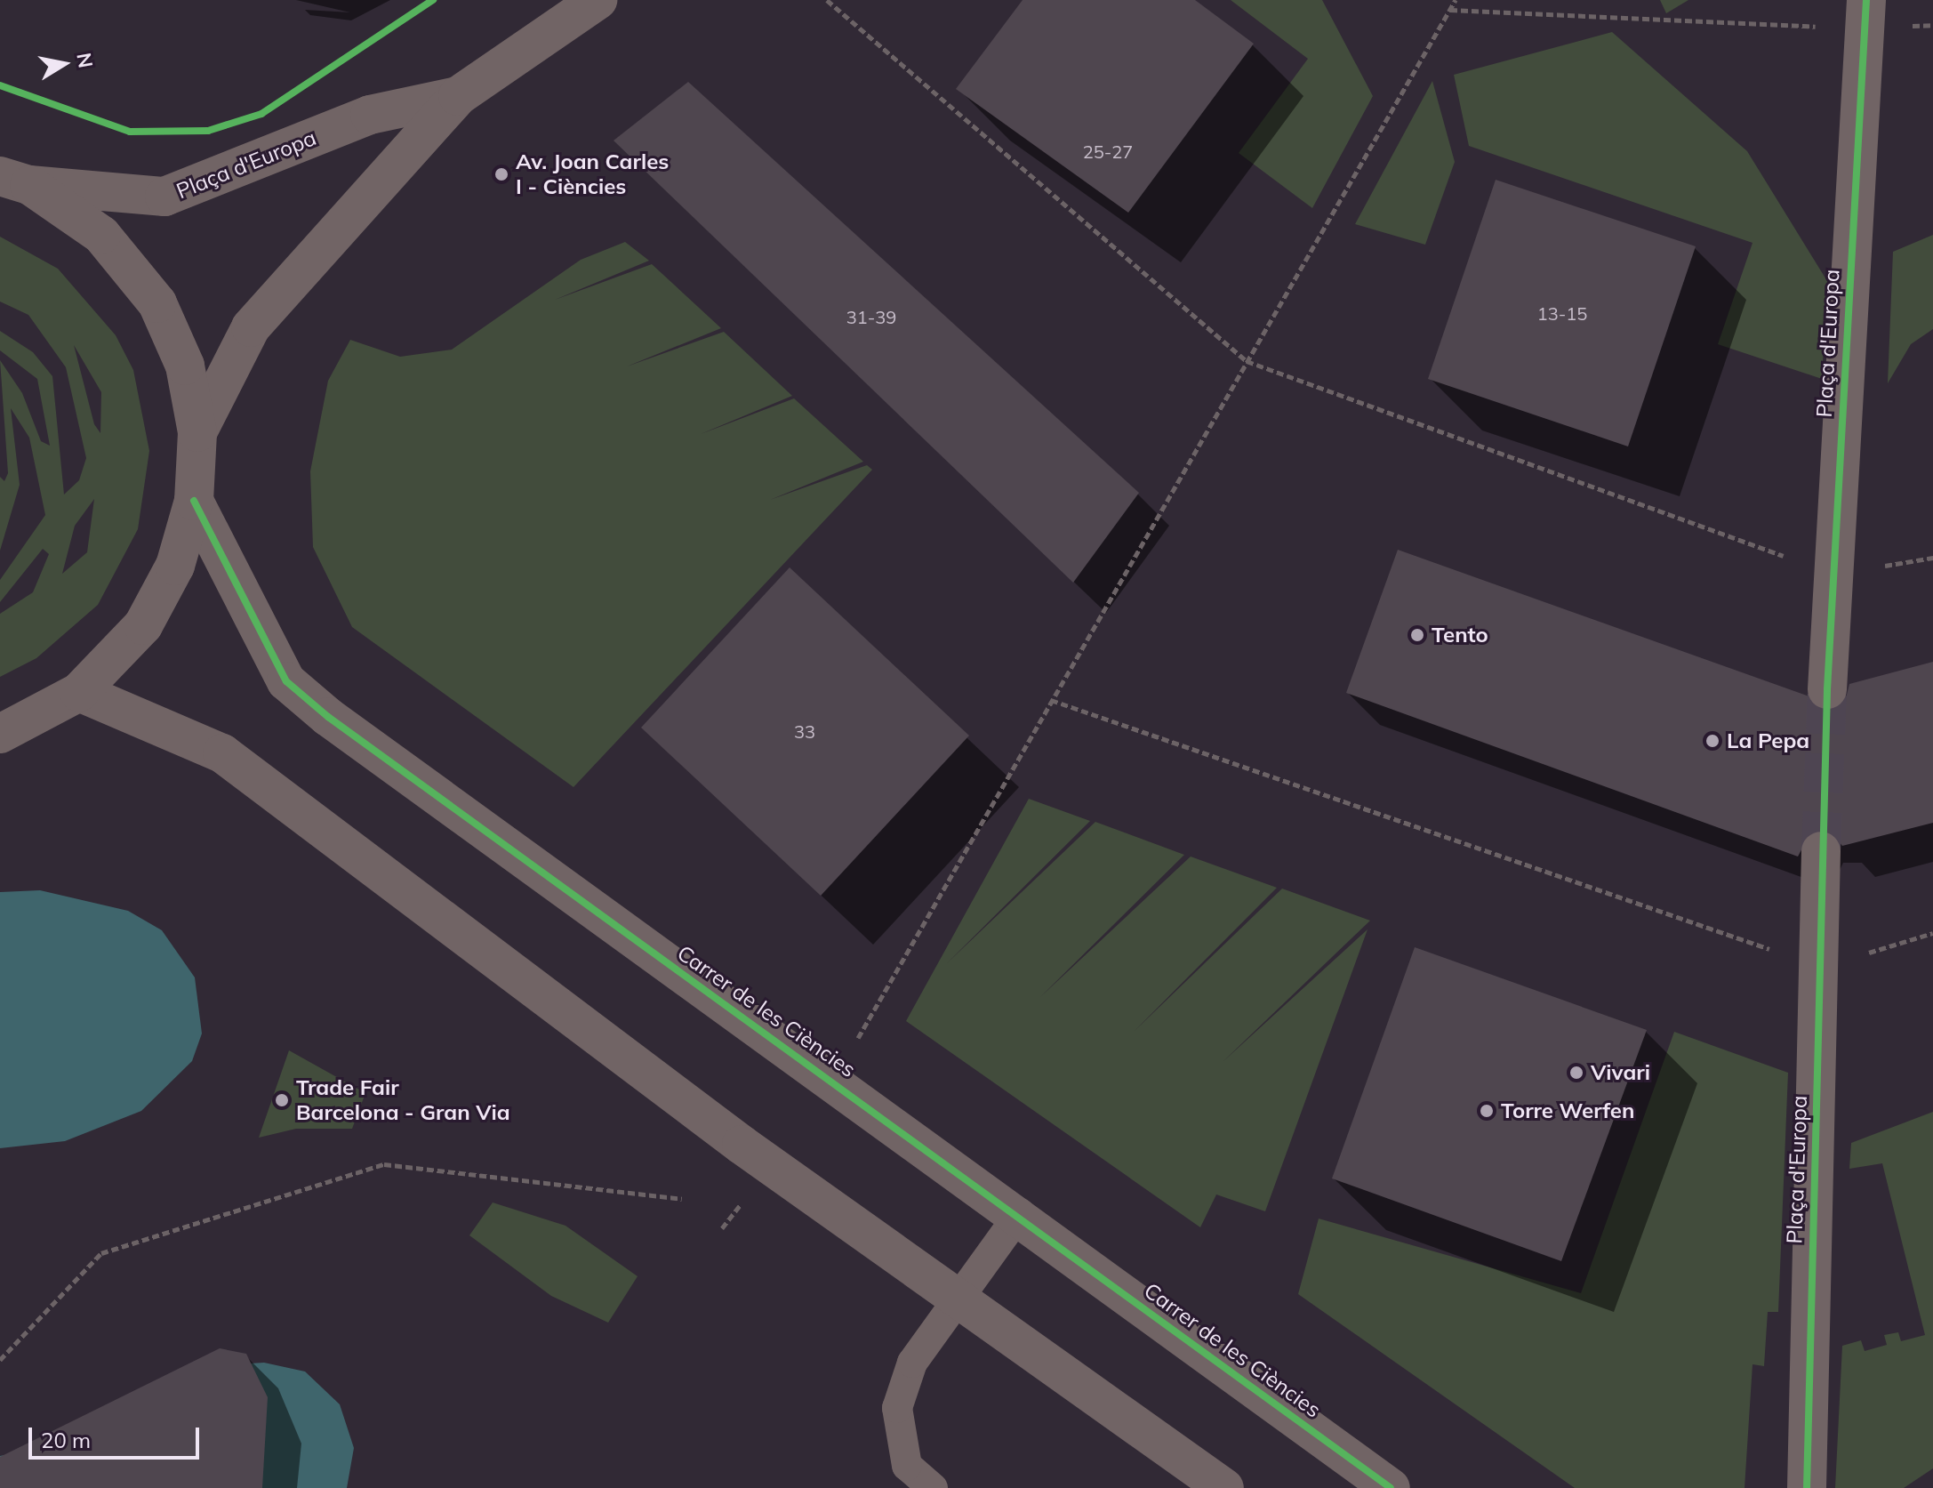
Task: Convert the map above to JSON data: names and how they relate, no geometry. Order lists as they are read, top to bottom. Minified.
{"streets":{"street":["Plaça d'Europa","Carrer de les Ciències"]},"crossings":[["Plaça d'Europa","Carrer de les Ciències"]],"places":["Av. Joan Carles I - Ciències","Tento","La Pepa","Vivari","Trade Fair Barcelona - Gran Via","Torre Werfen"],"house_numbers":["25-27","13-15","31-39","33"],"scale_bar":"20 m","north":"right"}
